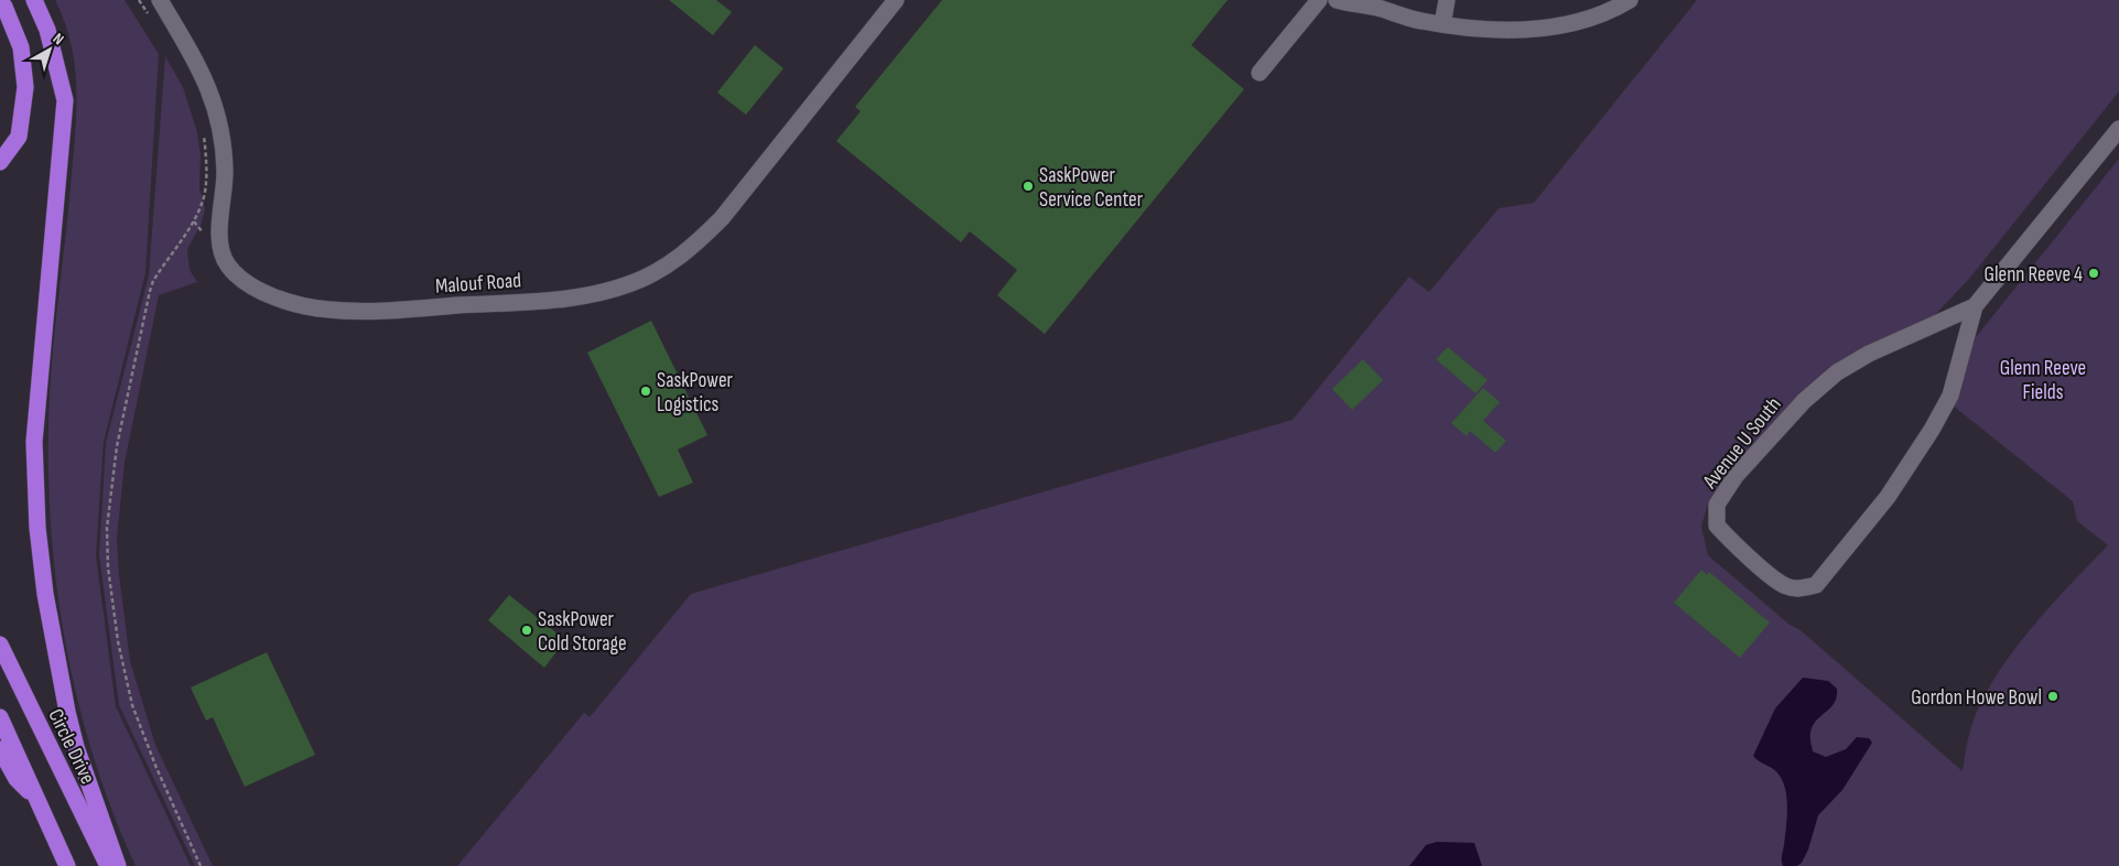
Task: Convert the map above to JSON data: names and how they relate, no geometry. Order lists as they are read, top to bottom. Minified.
{"streets":{"highway":["Circle Drive"],"street":["Malouf Road","Avenue U South"]},"parks":["Glenn Reeve Fields"],"places":["SaskPower Service Center","Glenn Reeve 4","SaskPower Logistics","SaskPower Cold Storage","Gordon Howe Bowl"],"north":"top right"}
